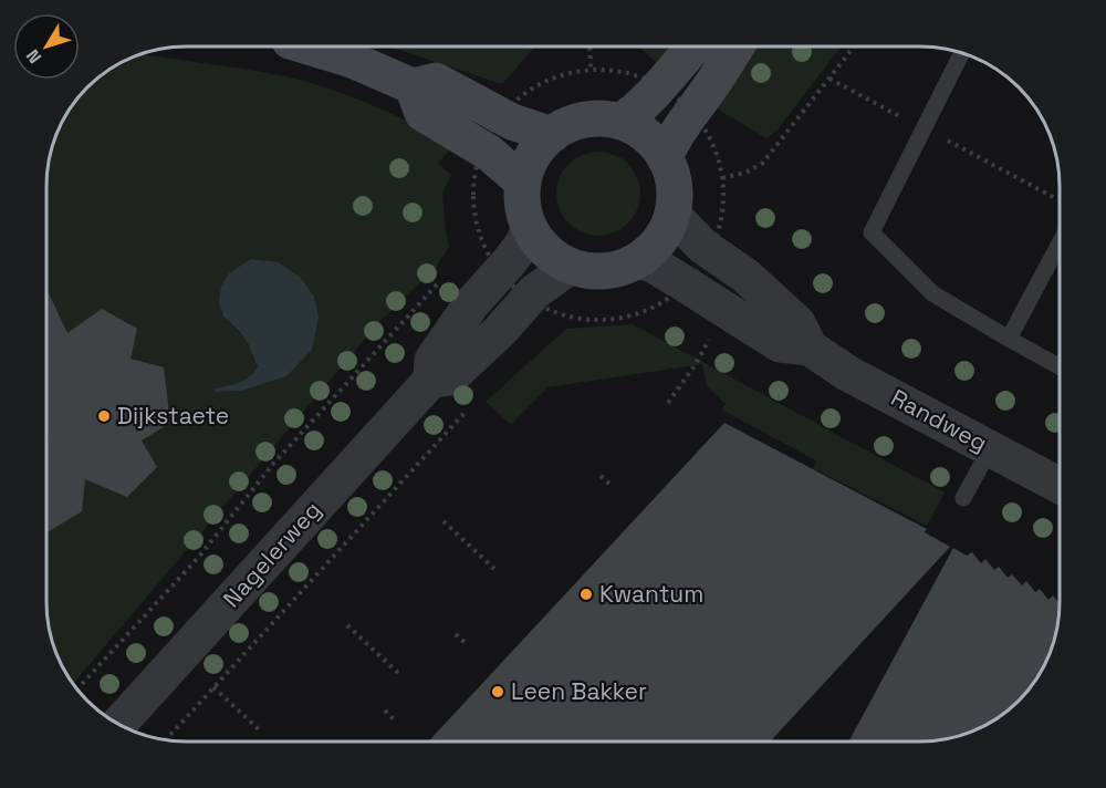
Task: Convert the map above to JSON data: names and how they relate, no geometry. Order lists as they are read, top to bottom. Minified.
{"streets":{"street":["Randweg","Nagelerweg"]},"crossings":[["Randweg","Nagelerweg"]],"places":["Dijkstaete","Kwantum","Leen Bakker"],"north":"bottom left"}
